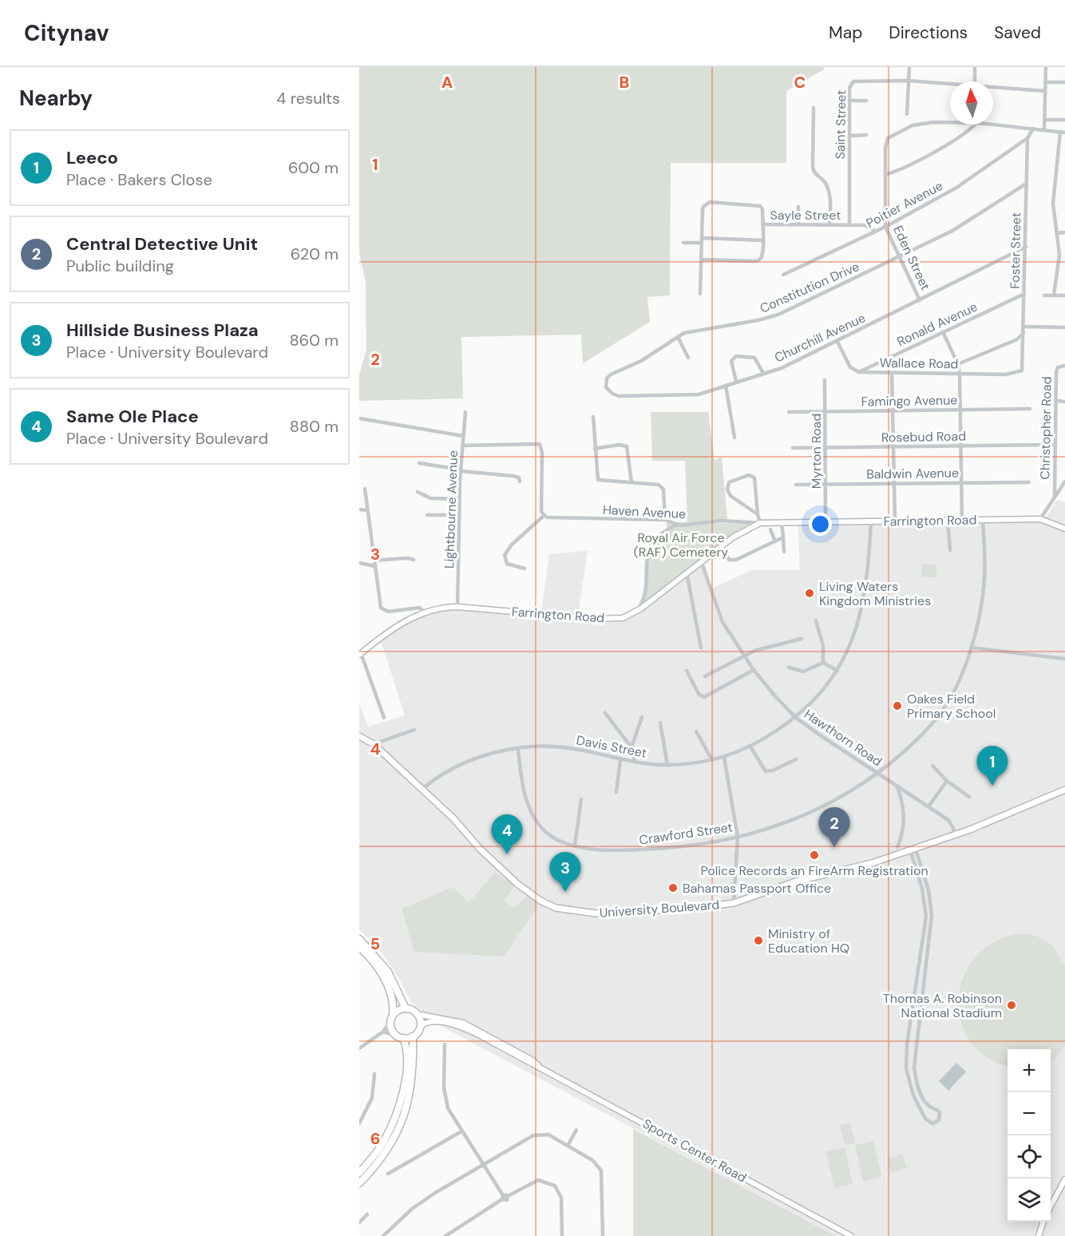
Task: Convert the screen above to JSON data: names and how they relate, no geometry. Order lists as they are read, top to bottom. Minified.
{"streets":{"main road":["University Boulevard"],"street":["Saint Street","Poitier Avenue","Sayle Street","Foster Street","Eden Street","Constitution Drive","Ronald Avenue","Churchill Avenue","Wallace Road","Famingo Avenue","Christopher Road","Rosebud Road","Myrton Road","Baldwin Avenue","Lightbourne Avenue","Haven Avenue","Farrington Road","Hawthorn Road","Davis Street","Crawford Street","Sports Center Road"]},"crossings":[["Saint Street","Sayle Street"],["Poitier Avenue","Sayle Street"],["Poitier Avenue","Foster Street"],["Poitier Avenue","Eden Street"],["Foster Street","Constitution Drive"],["Foster Street","Ronald Avenue"],["Foster Street","Churchill Avenue"],["Foster Street","Wallace Road"],["Eden Street","Constitution Drive"],["Eden Street","Churchill Avenue"],["Constitution Drive","Churchill Avenue"],["Ronald Avenue","Wallace Road"],["Famingo Avenue","Myrton Road"],["Christopher Road","Rosebud Road"],["Rosebud Road","Myrton Road"],["Myrton Road","Baldwin Avenue"],["Myrton Road","Farrington Road"],["Lightbourne Avenue","Farrington Road"],["Haven Avenue","Farrington Road"],["Farrington Road","Hawthorn Road"],["Farrington Road","Davis Street"],["Farrington Road","Crawford Street"],["Hawthorn Road","Davis Street"],["Hawthorn Road","Crawford Street"],["Hawthorn Road","University Boulevard"],["Davis Street","Crawford Street"],["Davis Street","University Boulevard"]],"parks":["Royal Air Force (RAF) Cemetery"],"places":["Living Waters Kingdom Ministries","Oakes Field Primary School","Police Records an FireArm Registration","Bahamas Passport Office","Ministry of Education HQ","Thomas A. Robinson National Stadium"],"north":"top","page":{"header":"Citynav","nav":["Map","Directions","Saved"],"heading":["Nearby","4 results"],"list":[{"mark":"1","name":"Leeco","note":"Place · Bakers Close","value":"600 m"},{"mark":"2","name":"Central Detective Unit","note":"Public building","value":"620 m"},{"mark":"3","name":"Hillside Business Plaza","note":"Place · University Boulevard","value":"860 m"},{"mark":"4","name":"Same Ole Place","note":"Place · University Boulevard","value":"880 m"}],"pins":["1","2","4","3"],"map_buttons":["+","−"]},"grid":{"columns":["A","B","C"],"rows":["1","2","3","4","5","6"]}}
